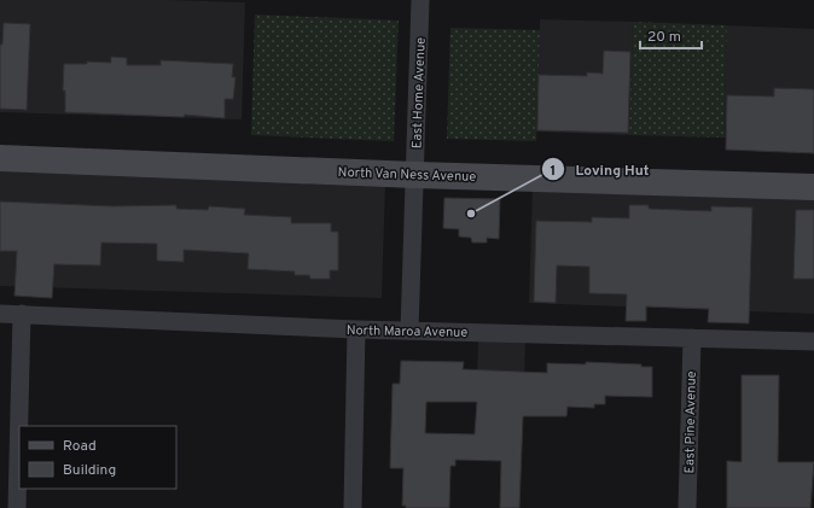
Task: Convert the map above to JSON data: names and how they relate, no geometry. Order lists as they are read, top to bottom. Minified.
{"streets":{"main road":["North Van Ness Avenue"],"street":["East Home Avenue","North Maroa Avenue","East Pine Avenue"]},"crossings":[["East Home Avenue","North Van Ness Avenue"],["East Home Avenue","North Maroa Avenue"],["North Maroa Avenue","East Pine Avenue"]],"places":["Loving Hut"],"legend":["Road","Building"],"scale_bar":"20 m"}
